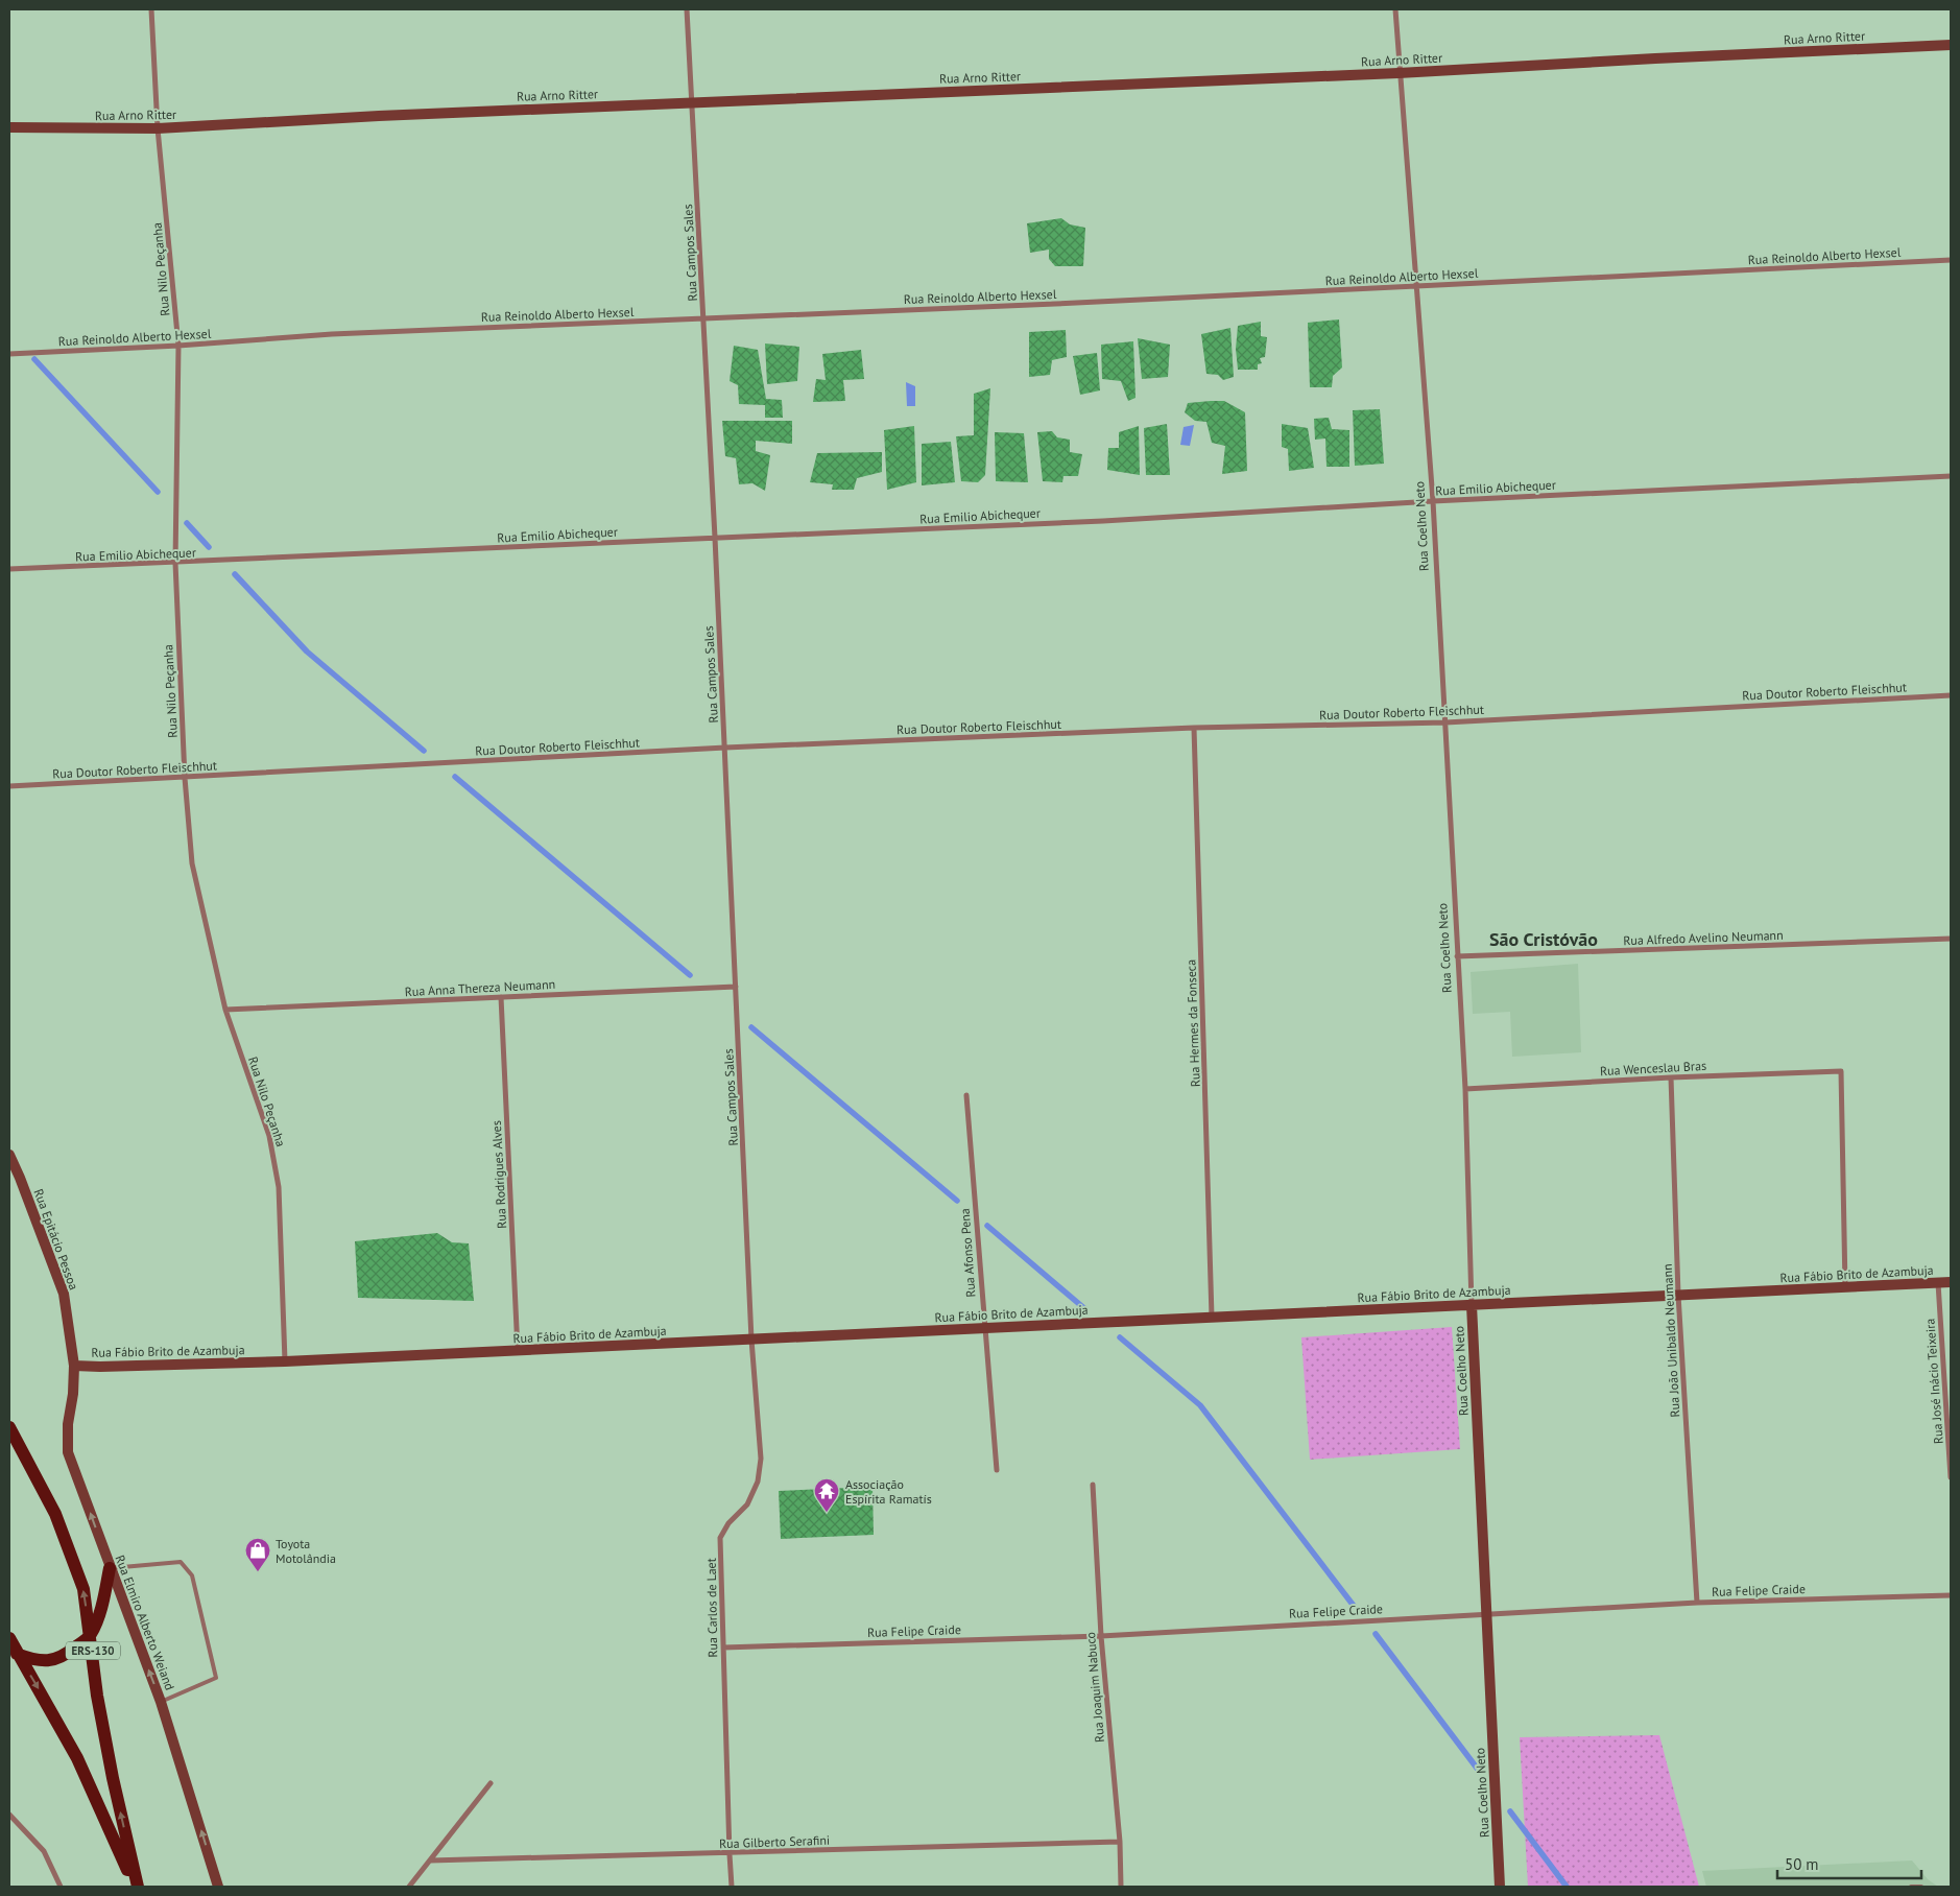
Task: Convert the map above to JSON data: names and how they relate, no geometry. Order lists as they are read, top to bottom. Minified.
{"streets":{"main road":["ERS-130"],"street":["Rua Arno Ritter","Rua Campos Sales","Rua Reinoldo Alberto Hexsel","Rua Nilo Peçanha","Rua Emilio Abichequer","Rua Coelho Neto","Rua Doutor Roberto Fleischhut","Rua Alfredo Avelino Neumann","Rua Anna Thereza Neumann","Rua Hermes da Fonseca","Rua Wenceslau Bras","Rua Rodrigues Alves","Rua Epitácio Pessoa","Rua Afonso Pena","Rua Fábio Brito de Azambuja","Rua João Unibaldo Neumann","Rua José Inácio Teixeira","Rua Felipe Craide","Rua Carlos de Laet","Rua Elmiro Alberto Weiand","Rua Joaquim Nabuco","Rua Gilberto Serafini"]},"crossings":[["Rua Arno Ritter","Rua Campos Sales"],["Rua Arno Ritter","Rua Nilo Peçanha"],["Rua Arno Ritter","Rua Coelho Neto"],["Rua Campos Sales","Rua Reinoldo Alberto Hexsel"],["Rua Campos Sales","Rua Emilio Abichequer"],["Rua Campos Sales","Rua Doutor Roberto Fleischhut"],["Rua Campos Sales","Rua Anna Thereza Neumann"],["Rua Campos Sales","Rua Fábio Brito de Azambuja"],["Rua Campos Sales","Rua Carlos de Laet"],["Rua Reinoldo Alberto Hexsel","Rua Nilo Peçanha"],["Rua Reinoldo Alberto Hexsel","Rua Coelho Neto"],["Rua Nilo Peçanha","Rua Emilio Abichequer"],["Rua Nilo Peçanha","Rua Doutor Roberto Fleischhut"],["Rua Nilo Peçanha","Rua Anna Thereza Neumann"],["Rua Nilo Peçanha","Rua Fábio Brito de Azambuja"],["Rua Emilio Abichequer","Rua Coelho Neto"],["Rua Coelho Neto","Rua Doutor Roberto Fleischhut"],["Rua Coelho Neto","Rua Alfredo Avelino Neumann"],["Rua Coelho Neto","Rua Wenceslau Bras"],["Rua Coelho Neto","Rua Fábio Brito de Azambuja"],["Rua Coelho Neto","Rua Felipe Craide"],["Rua Doutor Roberto Fleischhut","Rua Hermes da Fonseca"],["Rua Anna Thereza Neumann","Rua Rodrigues Alves"],["Rua Hermes da Fonseca","Rua Fábio Brito de Azambuja"],["Rua Wenceslau Bras","Rua Fábio Brito de Azambuja"],["Rua Wenceslau Bras","Rua João Unibaldo Neumann"],["Rua Rodrigues Alves","Rua Fábio Brito de Azambuja"],["Rua Epitácio Pessoa","Rua Fábio Brito de Azambuja"],["Rua Epitácio Pessoa","Rua Elmiro Alberto Weiand"],["Rua Afonso Pena","Rua Fábio Brito de Azambuja"],["Rua Fábio Brito de Azambuja","Rua João Unibaldo Neumann"],["Rua Fábio Brito de Azambuja","Rua José Inácio Teixeira"],["Rua Fábio Brito de Azambuja","Rua Carlos de Laet"],["Rua Fábio Brito de Azambuja","Rua Elmiro Alberto Weiand"],["Rua João Unibaldo Neumann","Rua Felipe Craide"],["Rua Felipe Craide","Rua Carlos de Laet"],["Rua Felipe Craide","Rua Joaquim Nabuco"],["Rua Carlos de Laet","Rua Gilberto Serafini"],["Rua Joaquim Nabuco","Rua Gilberto Serafini"]],"one_way":["Rua Elmiro Alberto Weiand"],"districts":["São Cristóvão"],"places":{"temple":["Associação Espírita Ramatís"],"shop":["Toyota Motolândia"]},"scale_bar":"50 m"}
